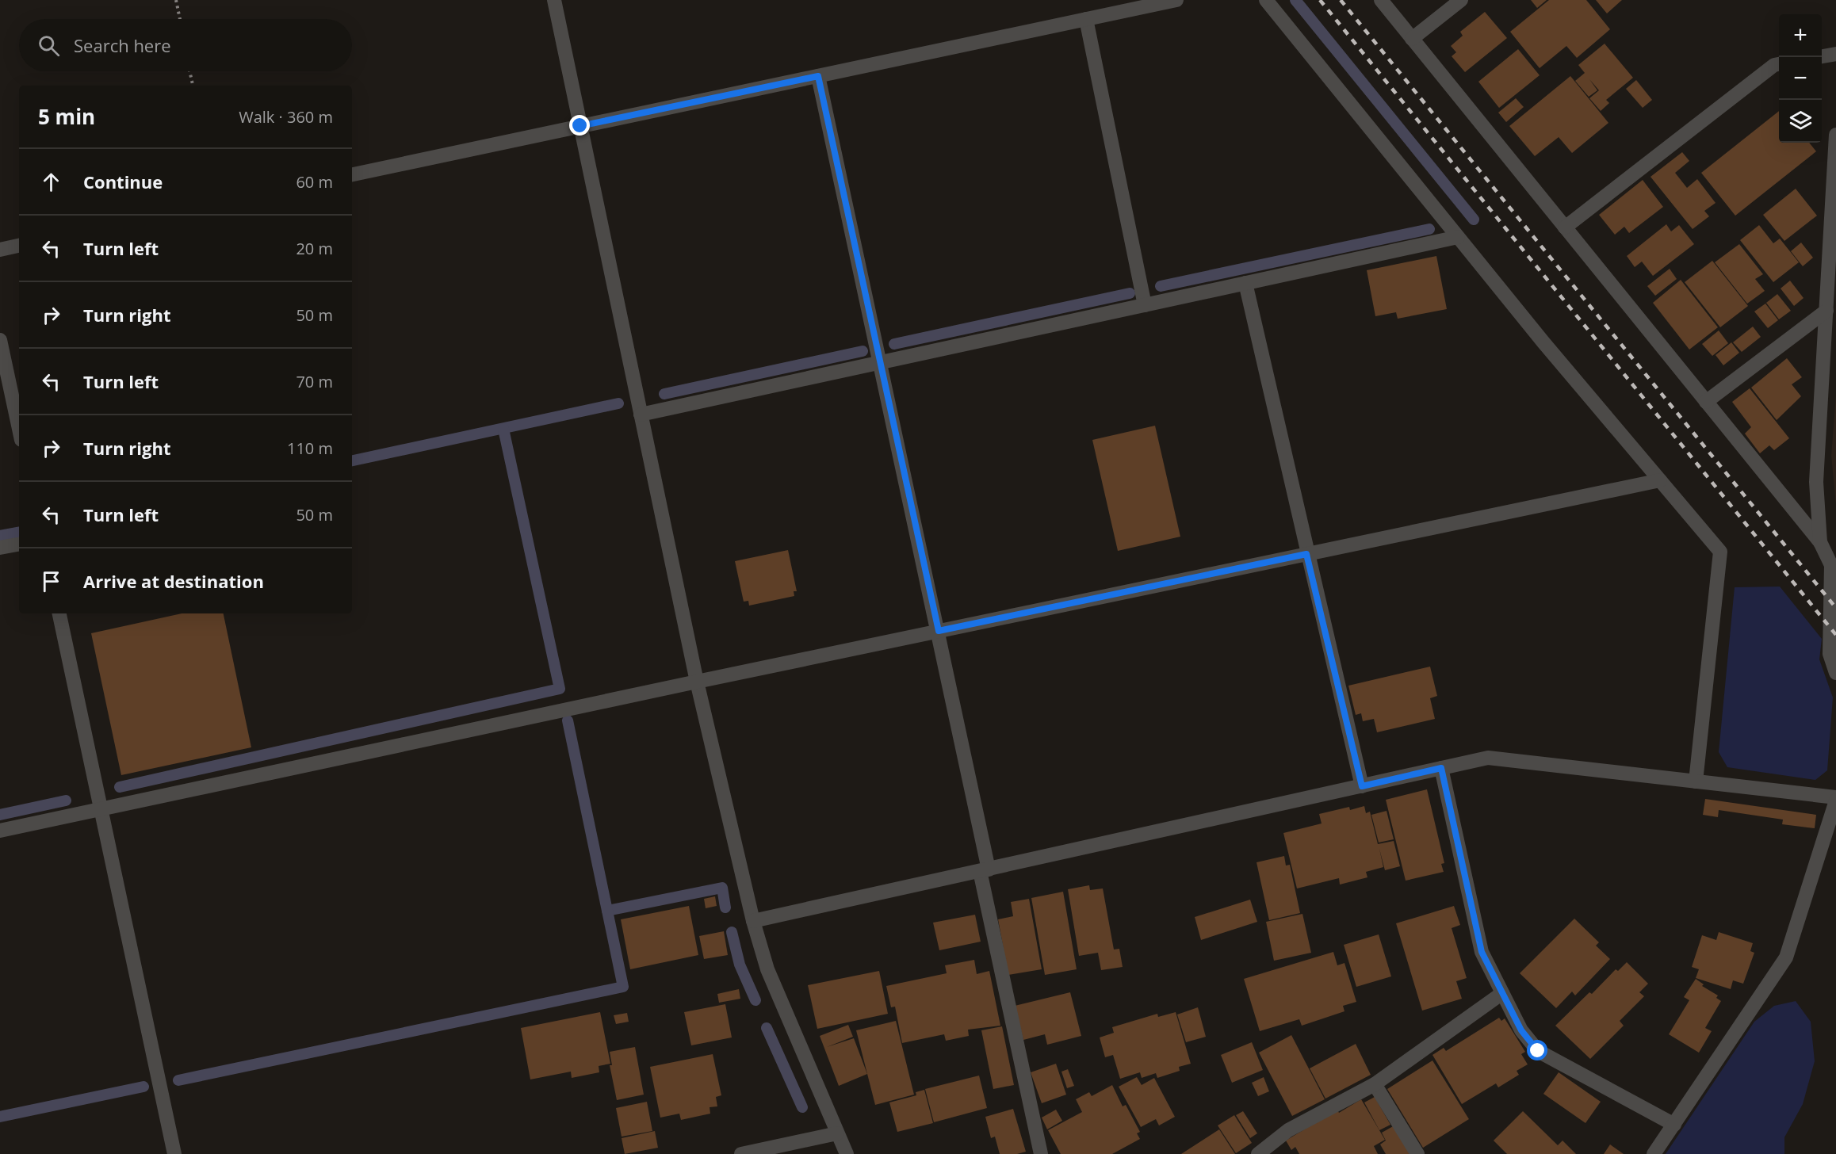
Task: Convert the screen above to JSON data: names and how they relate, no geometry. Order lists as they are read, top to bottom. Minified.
{"page":{"map_buttons":["+","−"],"search":"Search here","heading":["5 min","Walk · 360 m"],"list":[["Continue","60 m"],["Turn left","20 m"],["Turn right","50 m"],["Turn left","70 m"],["Turn right","110 m"],["Turn left","50 m"],"Arrive at destination"]}}
